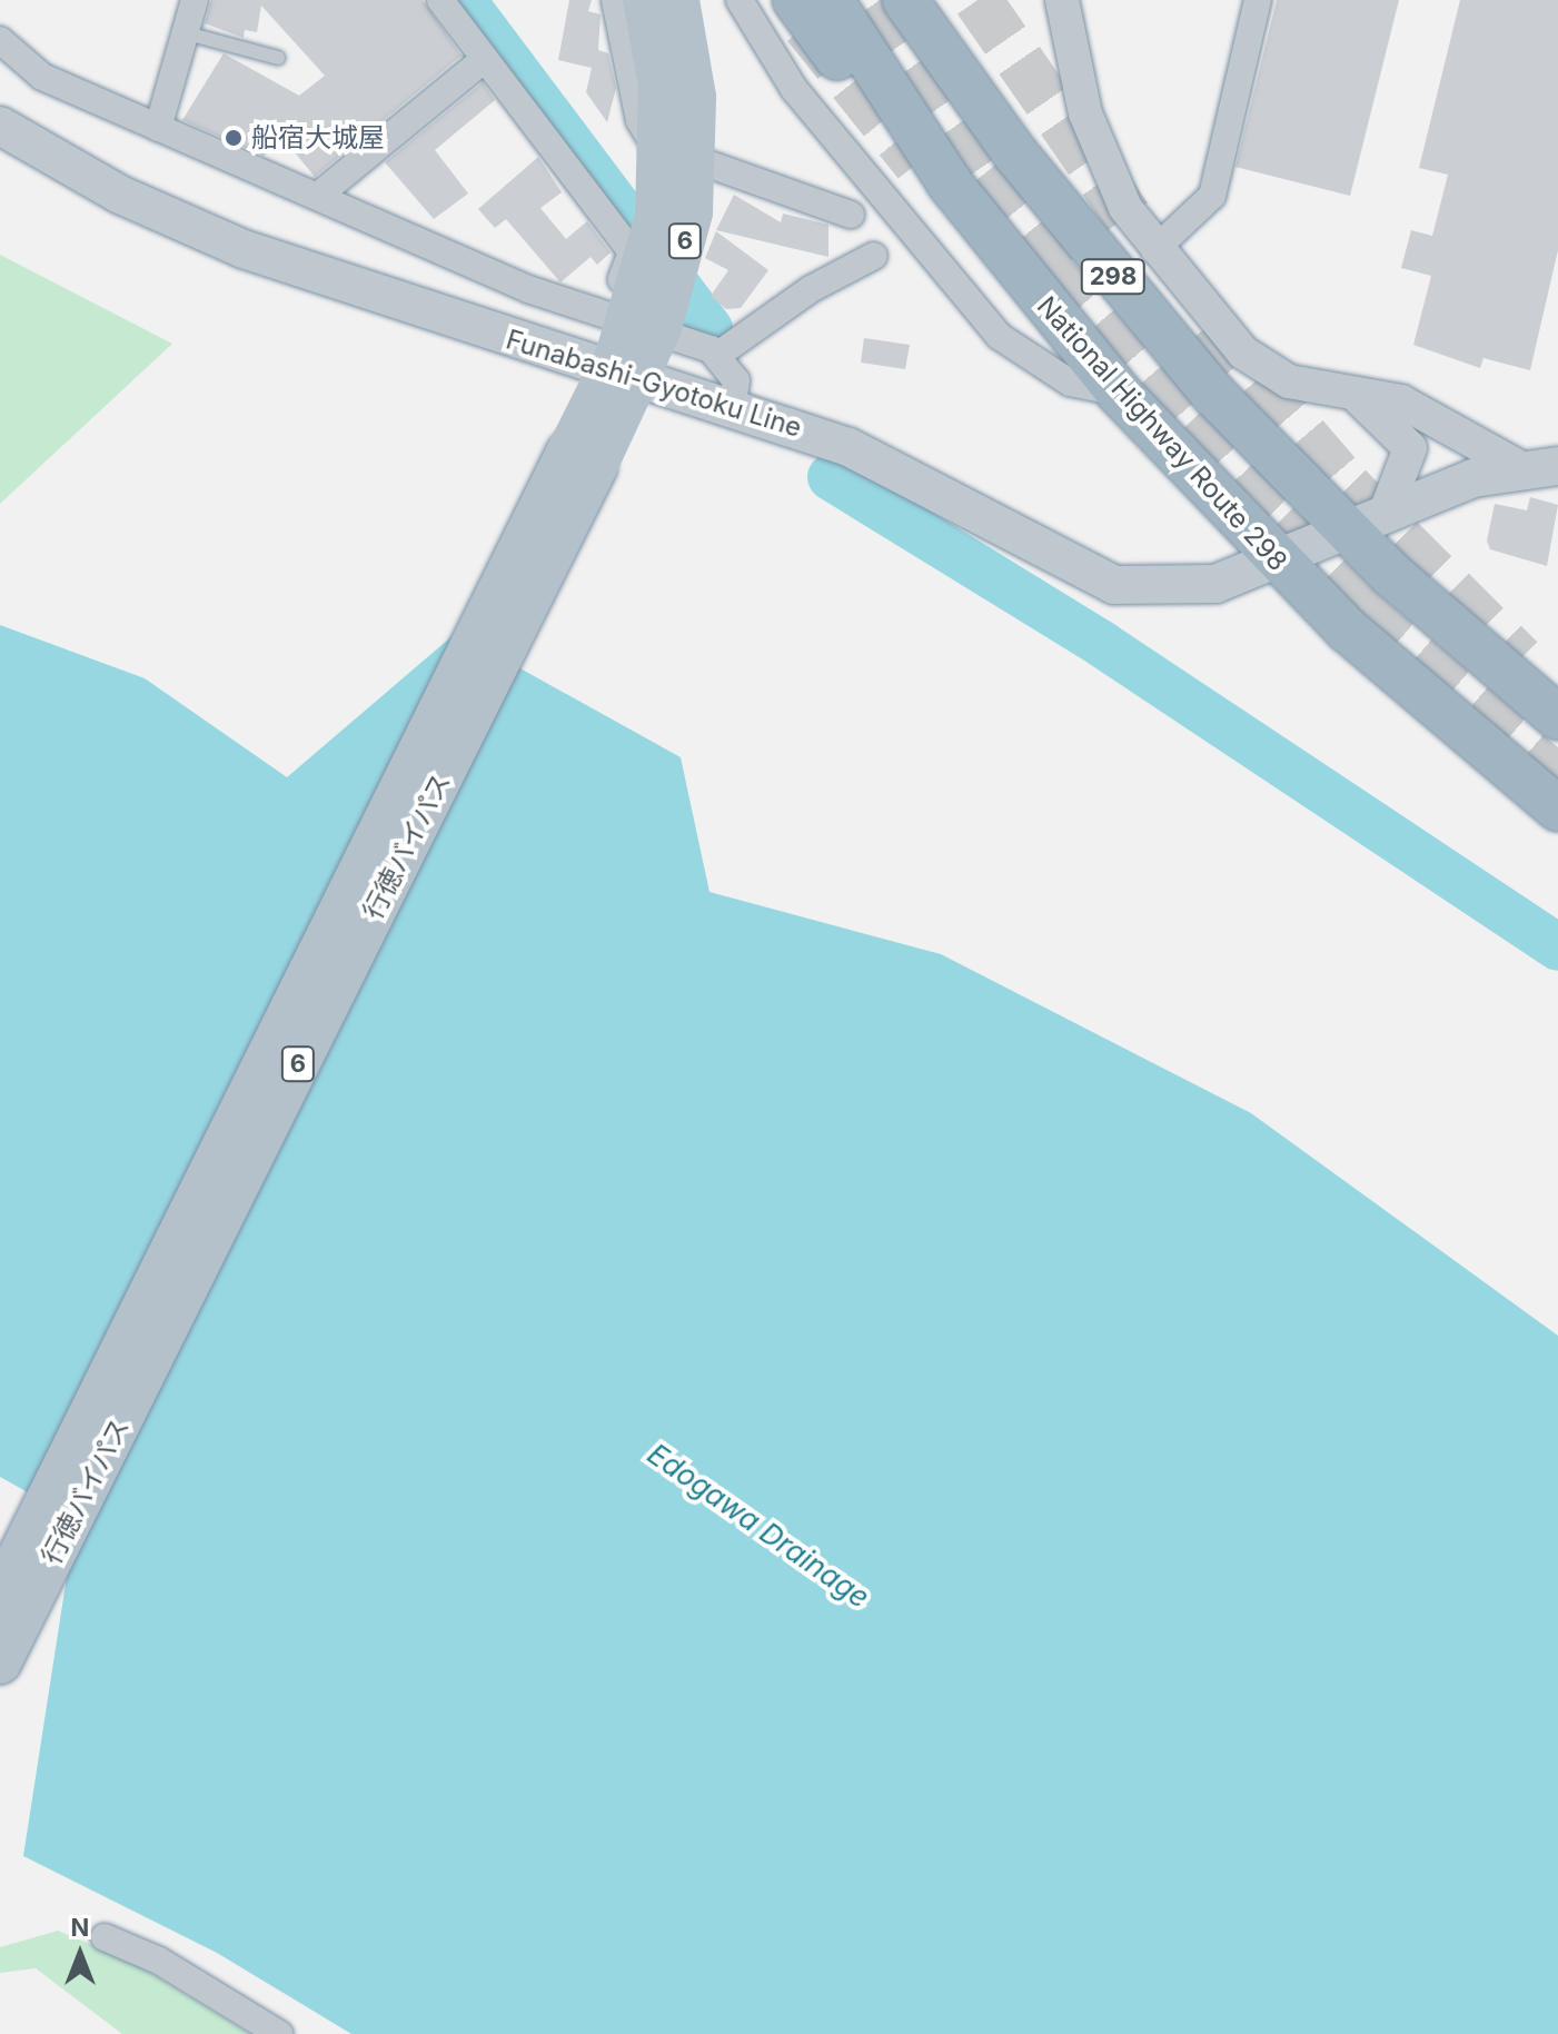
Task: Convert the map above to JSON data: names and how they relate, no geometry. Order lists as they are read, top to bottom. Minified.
{"streets":{"highway":["298","National Highway Route 298"],"main road":["6","Funabashi-Gyotoku Line","行徳バイパス"]},"crossings":[["298","Funabashi-Gyotoku Line"],["298","National Highway Route 298"],["Funabashi-Gyotoku Line","National Highway Route 298"]],"water":["Edogawa Drainage"],"places":["船宿大城屋"],"north":"top"}
